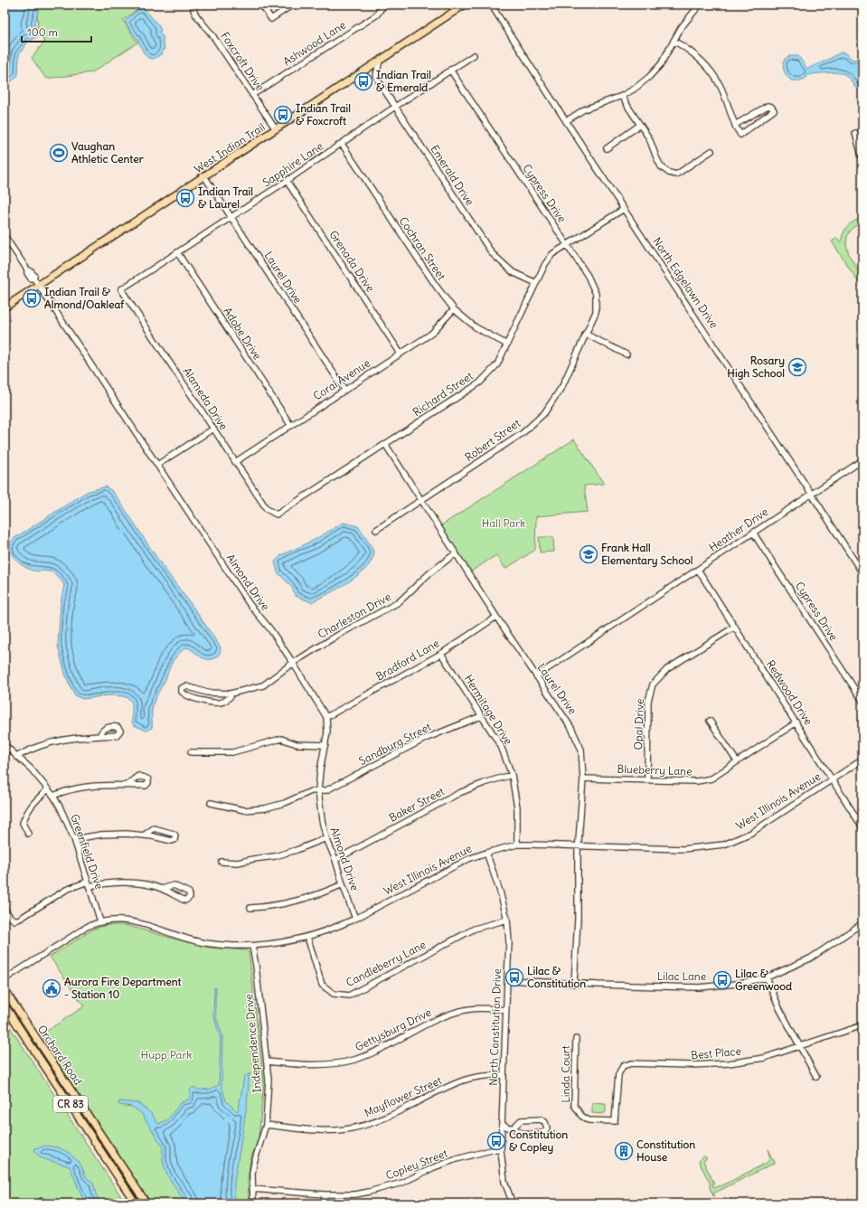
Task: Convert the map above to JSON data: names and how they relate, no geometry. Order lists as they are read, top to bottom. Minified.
{"streets":{"main road":["West Indian Trail","Orchard Road","CR 83"],"street":["Ashwood Lane","Foxcroft Drive","Sapphire Lane","Emerald Drive","Cypress Drive","Cochran Street","Grenada Drive","Laurel Drive","North Edgelawn Drive","Adobe Drive","Coral Avenue","Richard Street","Alameda Drive","Robert Street","Heather Drive","Almond Drive","Charleston Drive","Bradford Lane","Redwood Drive","Hermitage Drive","Opal Drive","Sandburg Street","Blueberry Lane","West Illinois Avenue","Baker Street","Greenfield Drive","Candleberry Lane","Lilac Lane","North Constitution Drive","Gettysburg Drive","Independence Drive","Best Place","Linda Court","Mayflower Street","Copley Street"]},"crossings":[["Ashwood Lane","Foxcroft Drive"],["Foxcroft Drive","West Indian Trail"],["West Indian Trail","Emerald Drive"],["West Indian Trail","Laurel Drive"],["West Indian Trail","Almond Drive"],["Sapphire Lane","Emerald Drive"],["Sapphire Lane","Cypress Drive"],["Sapphire Lane","Cochran Street"],["Sapphire Lane","Grenada Drive"],["Sapphire Lane","Laurel Drive"],["Sapphire Lane","Adobe Drive"],["Sapphire Lane","Alameda Drive"],["Emerald Drive","Richard Street"],["Cypress Drive","Richard Street"],["Cypress Drive","Robert Street"],["Cypress Drive","Heather Drive"],["Cochran Street","Coral Avenue"],["Cochran Street","Richard Street"],["Grenada Drive","Coral Avenue"],["Laurel Drive","Coral Avenue"],["Laurel Drive","Richard Street"],["Laurel Drive","Robert Street"],["Laurel Drive","Heather Drive"],["Laurel Drive","Charleston Drive"],["Laurel Drive","Bradford Lane"],["Laurel Drive","Blueberry Lane"],["Laurel Drive","West Illinois Avenue"],["Laurel Drive","Lilac Lane"],["North Edgelawn Drive","Richard Street"],["North Edgelawn Drive","Heather Drive"],["Adobe Drive","Coral Avenue"],["Coral Avenue","Alameda Drive"],["Richard Street","Alameda Drive"],["Heather Drive","Redwood Drive"],["Almond Drive","Charleston Drive"],["Almond Drive","Bradford Lane"],["Almond Drive","Sandburg Street"],["Almond Drive","West Illinois Avenue"],["Almond Drive","Baker Street"],["Bradford Lane","Hermitage Drive"],["Redwood Drive","Opal Drive"],["Redwood Drive","Blueberry Lane"],["Redwood Drive","West Illinois Avenue"],["Hermitage Drive","Sandburg Street"],["Hermitage Drive","West Illinois Avenue"],["Hermitage Drive","Baker Street"],["Opal Drive","Blueberry Lane"],["West Illinois Avenue","Greenfield Drive"],["West Illinois Avenue","Candleberry Lane"],["West Illinois Avenue","North Constitution Drive"],["West Illinois Avenue","Independence Drive"],["Candleberry Lane","North Constitution Drive"],["Lilac Lane","North Constitution Drive"],["North Constitution Drive","Gettysburg Drive"],["North Constitution Drive","Mayflower Street"],["North Constitution Drive","Copley Street"],["Gettysburg Drive","Independence Drive"],["Independence Drive","Mayflower Street"],["Independence Drive","Copley Street"],["Best Place","Linda Court"]],"parks":["Hall Park","Hupp Park"],"places":{"bus stop":["Indian Trail & Emerald","Indian Trail & Foxcroft","Indian Trail & Laurel","Indian Trail & Almond/Oakleaf","Lilac & Constitution","Lilac & Greenwood","Constitution & Copley"],"sports":["Vaughan Athletic Center"],"school or university":["Rosary High School","Frank Hall Elementary School"],"public building":["Aurora Fire Department - Station 10"],"building":["Constitution House"]},"scale_bar":"100 m"}
